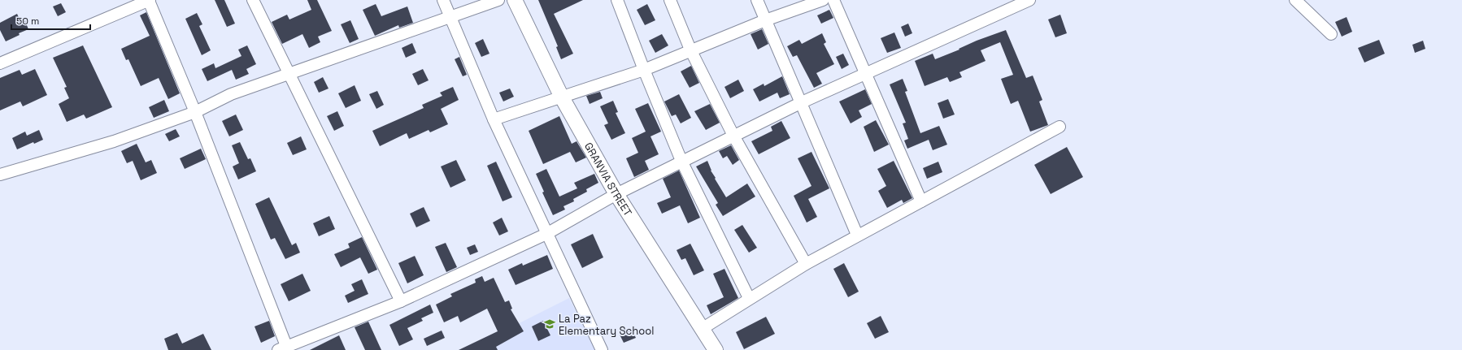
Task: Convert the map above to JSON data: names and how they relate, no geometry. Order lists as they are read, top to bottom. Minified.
{"streets":{"street":["GRANVIA STREET"]},"places":{"school or university":["La Paz Elementary School"]},"scale_bar":"50 m"}
